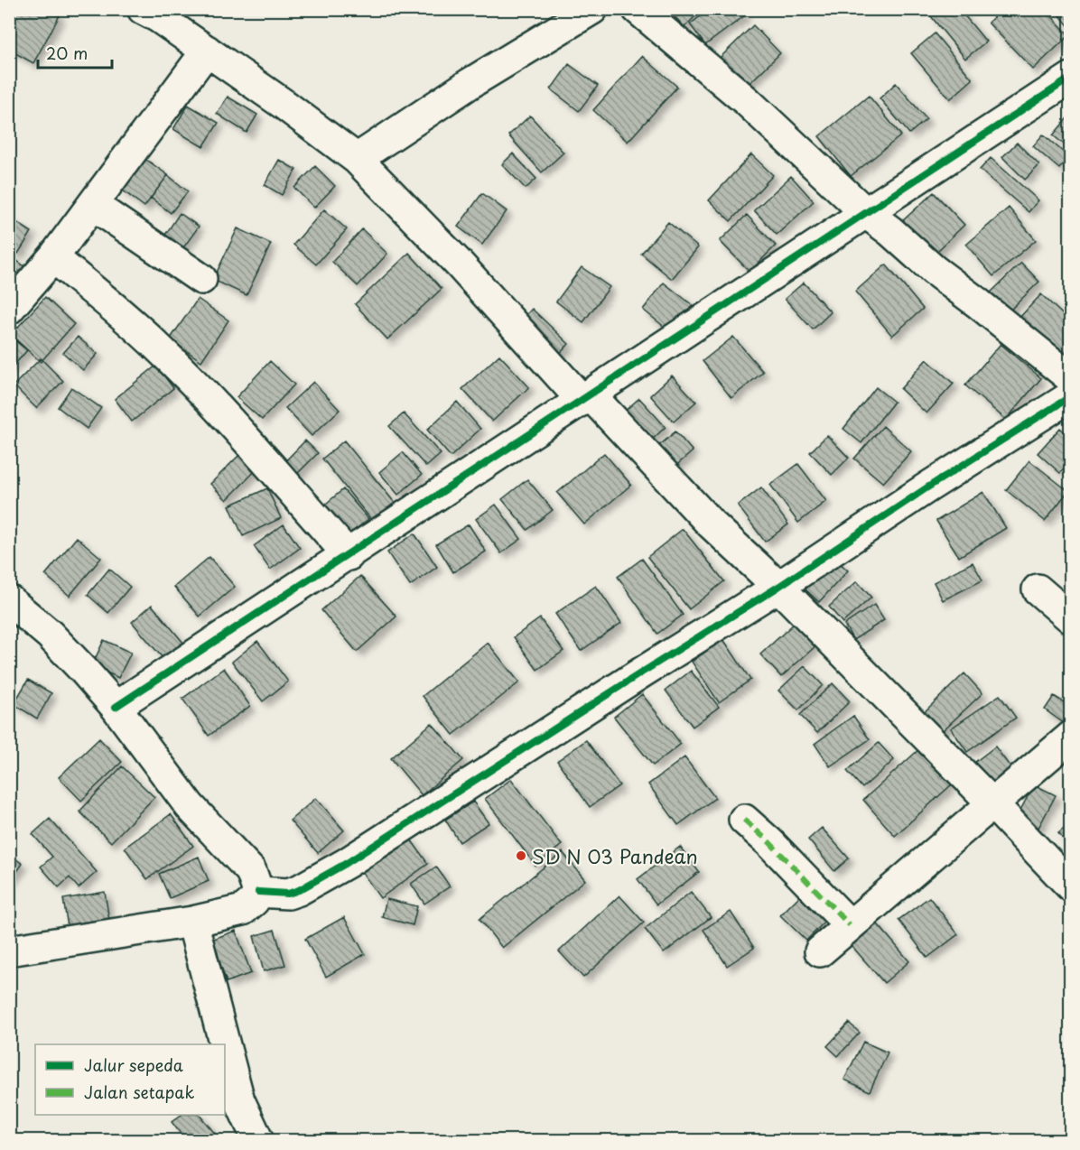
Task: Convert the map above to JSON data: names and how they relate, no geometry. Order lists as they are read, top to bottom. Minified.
{"places":["SD N 03 Pandean"],"legend":["Jalur sepeda","Jalan setapak"],"scale_bar":"20 m"}
